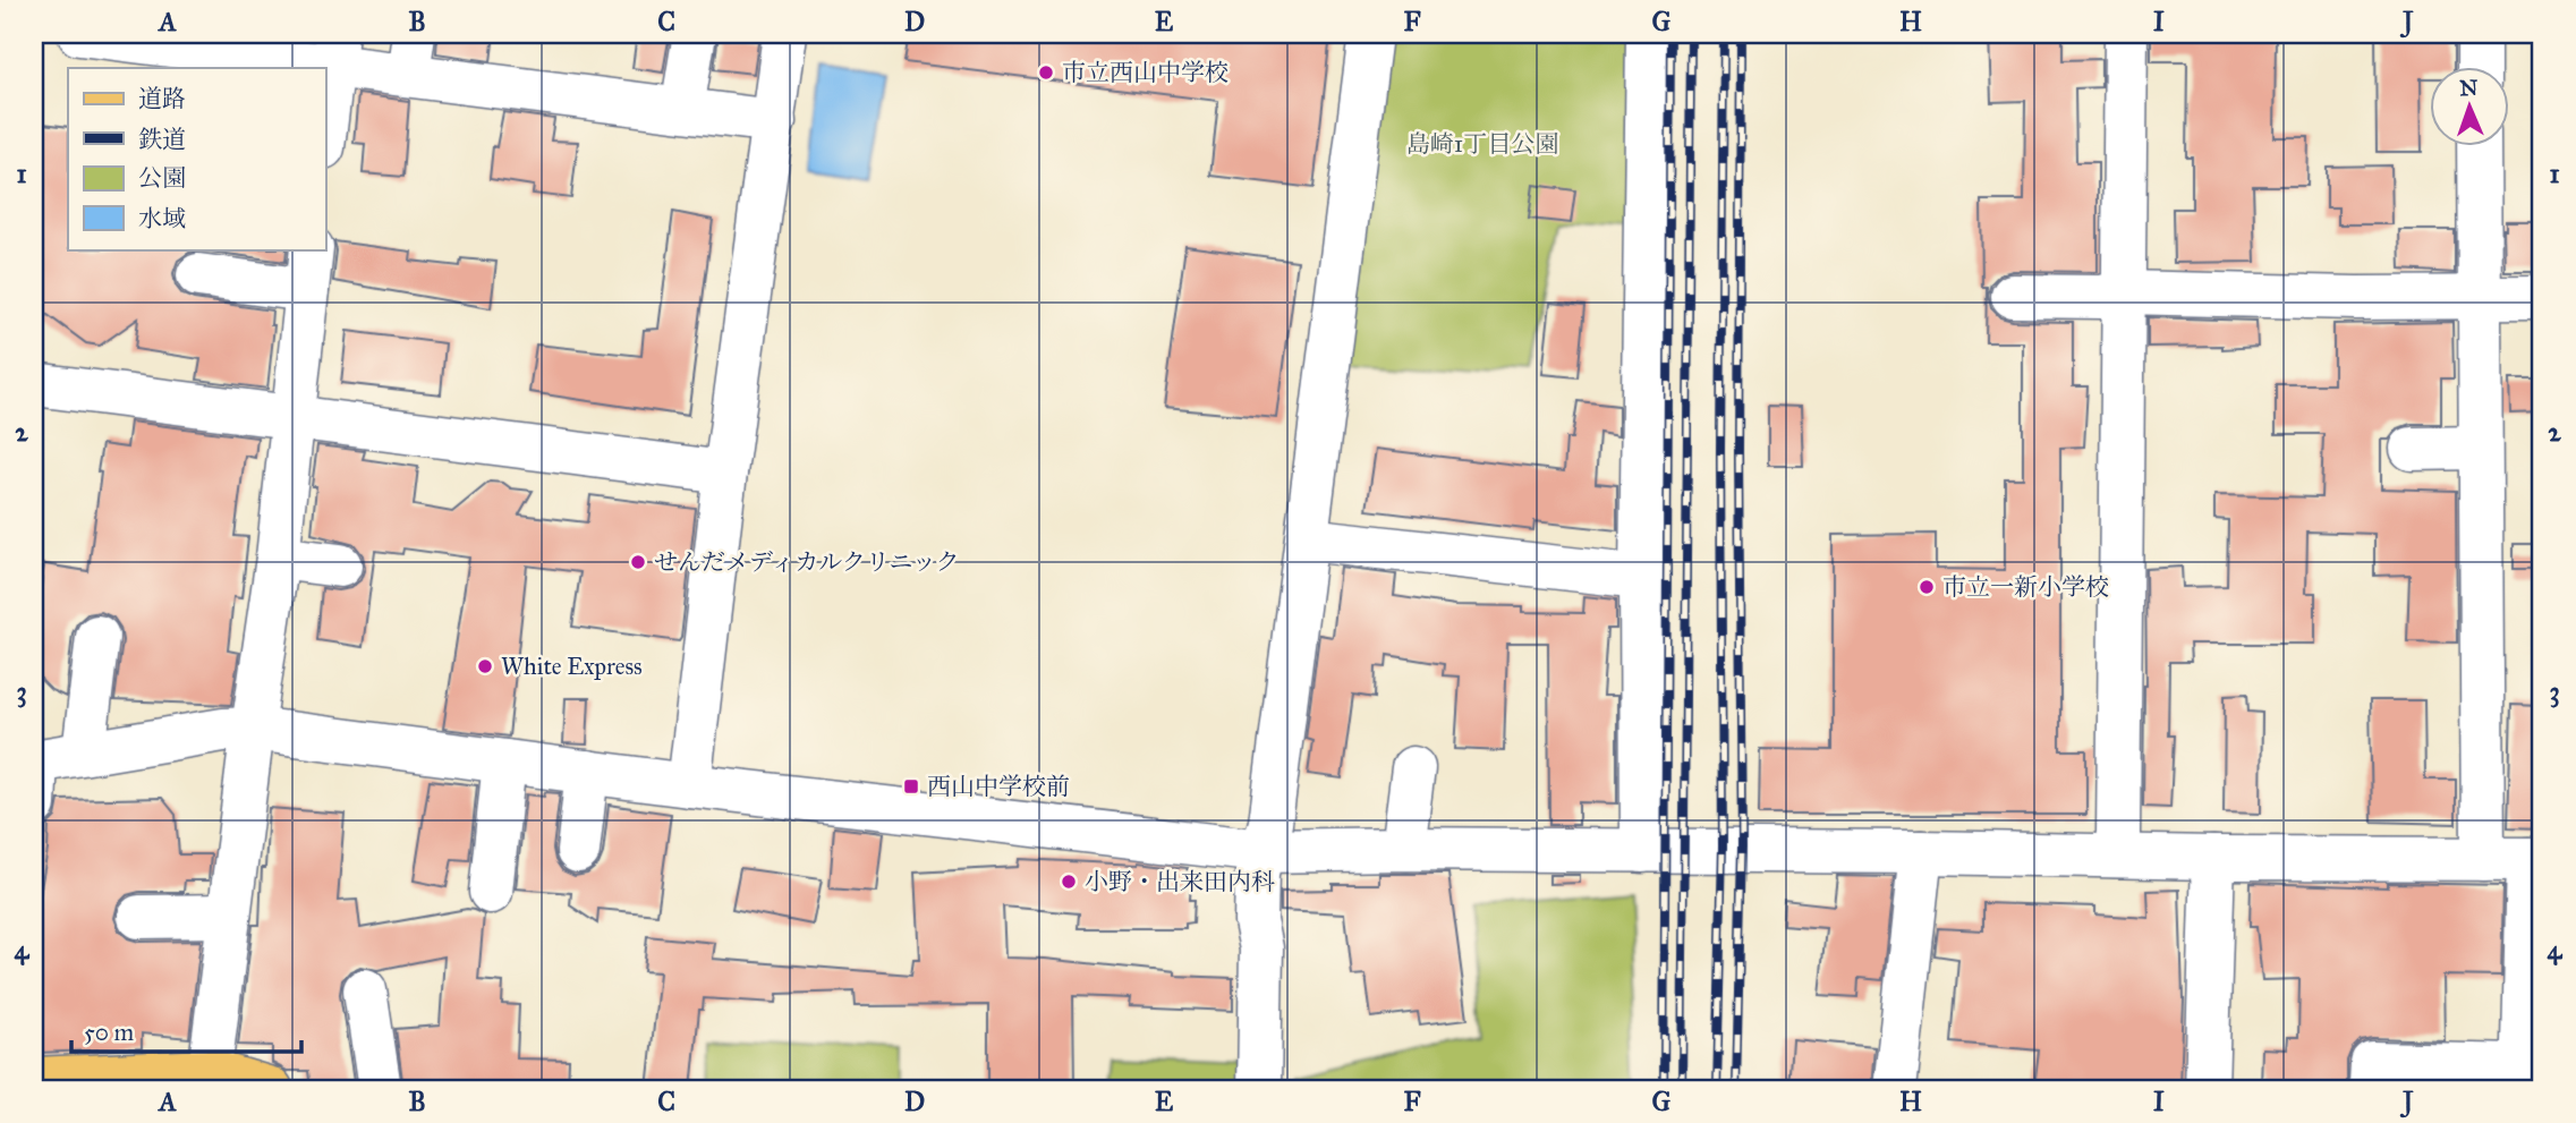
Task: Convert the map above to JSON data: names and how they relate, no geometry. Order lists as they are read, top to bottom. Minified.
{"parks":["島崎1丁目公園"],"places":{"other":["市立西山中学校","せんだメディカルクリニック","市立一新小学校","White Express","小野・出来田内科"],"transit":["西山中学校前"]},"legend":["道路","鉄道","公園","水域"],"scale_bar":"50 m","north":"top","grid":{"columns":["A","B","C","D","E","F","G","H","I","J"],"rows":["1","2","3","4"]}}
